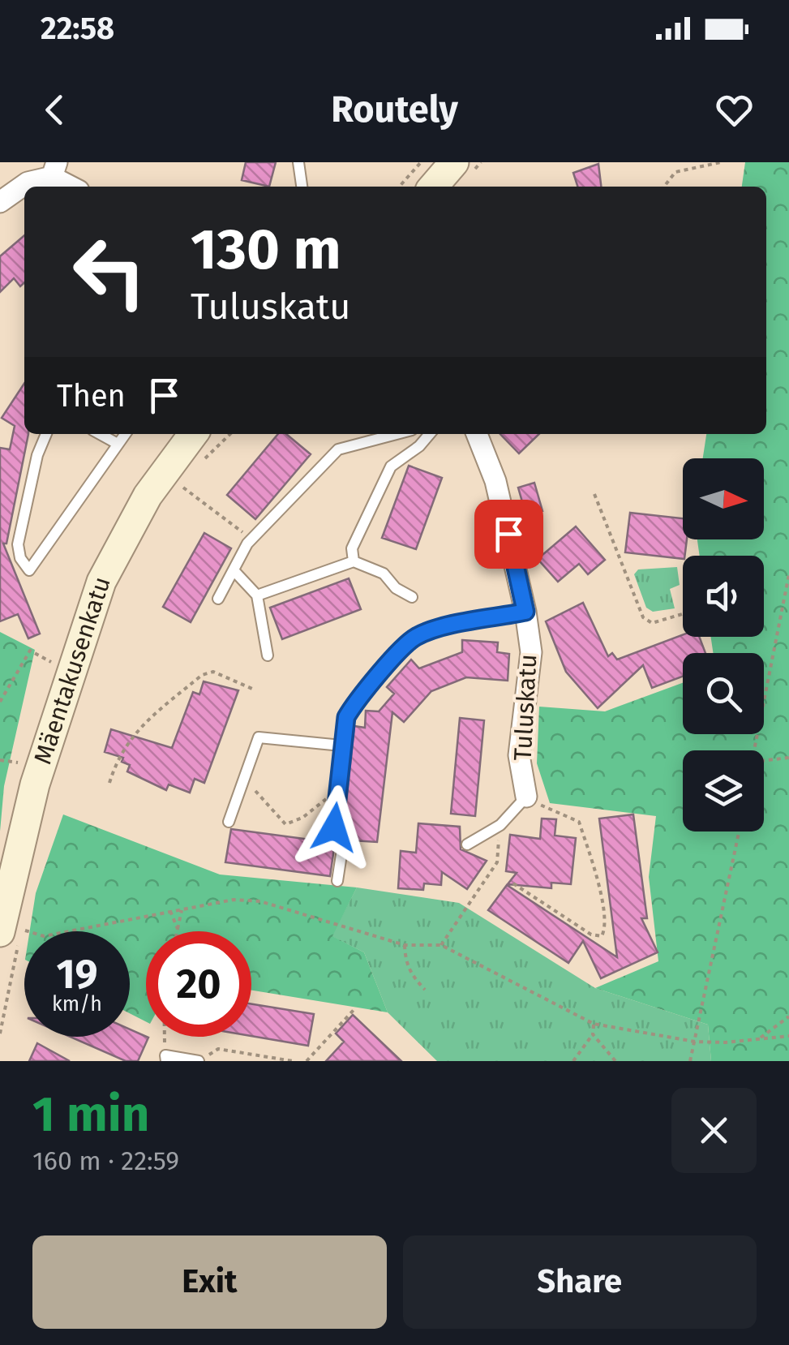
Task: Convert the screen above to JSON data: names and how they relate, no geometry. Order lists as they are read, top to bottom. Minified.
{"streets":{"main road":["Mäentakusenkatu"],"street":["Tuluskatu"]},"north":"right","page":{"status":"22:58","header":"Routely","turn":["130 m","Tuluskatu"],"then":"Then","speed":"19 km/h","limit":"20","heading":["1 min","160 m · 22:59"],"buttons":["Exit","Share"]}}
